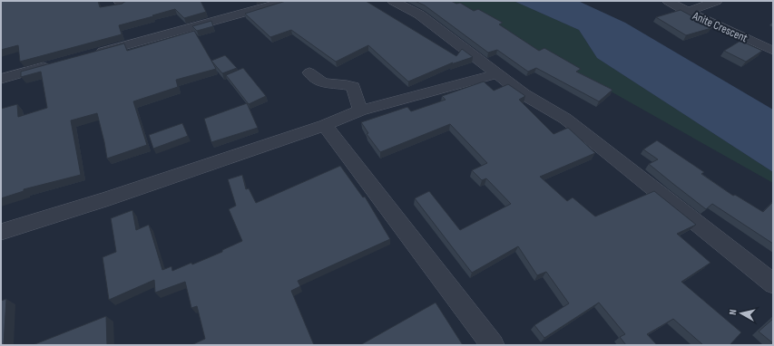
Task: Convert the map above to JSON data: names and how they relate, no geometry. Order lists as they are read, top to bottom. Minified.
{"streets":{"street":["Anite Crescent"]},"north":"left"}
